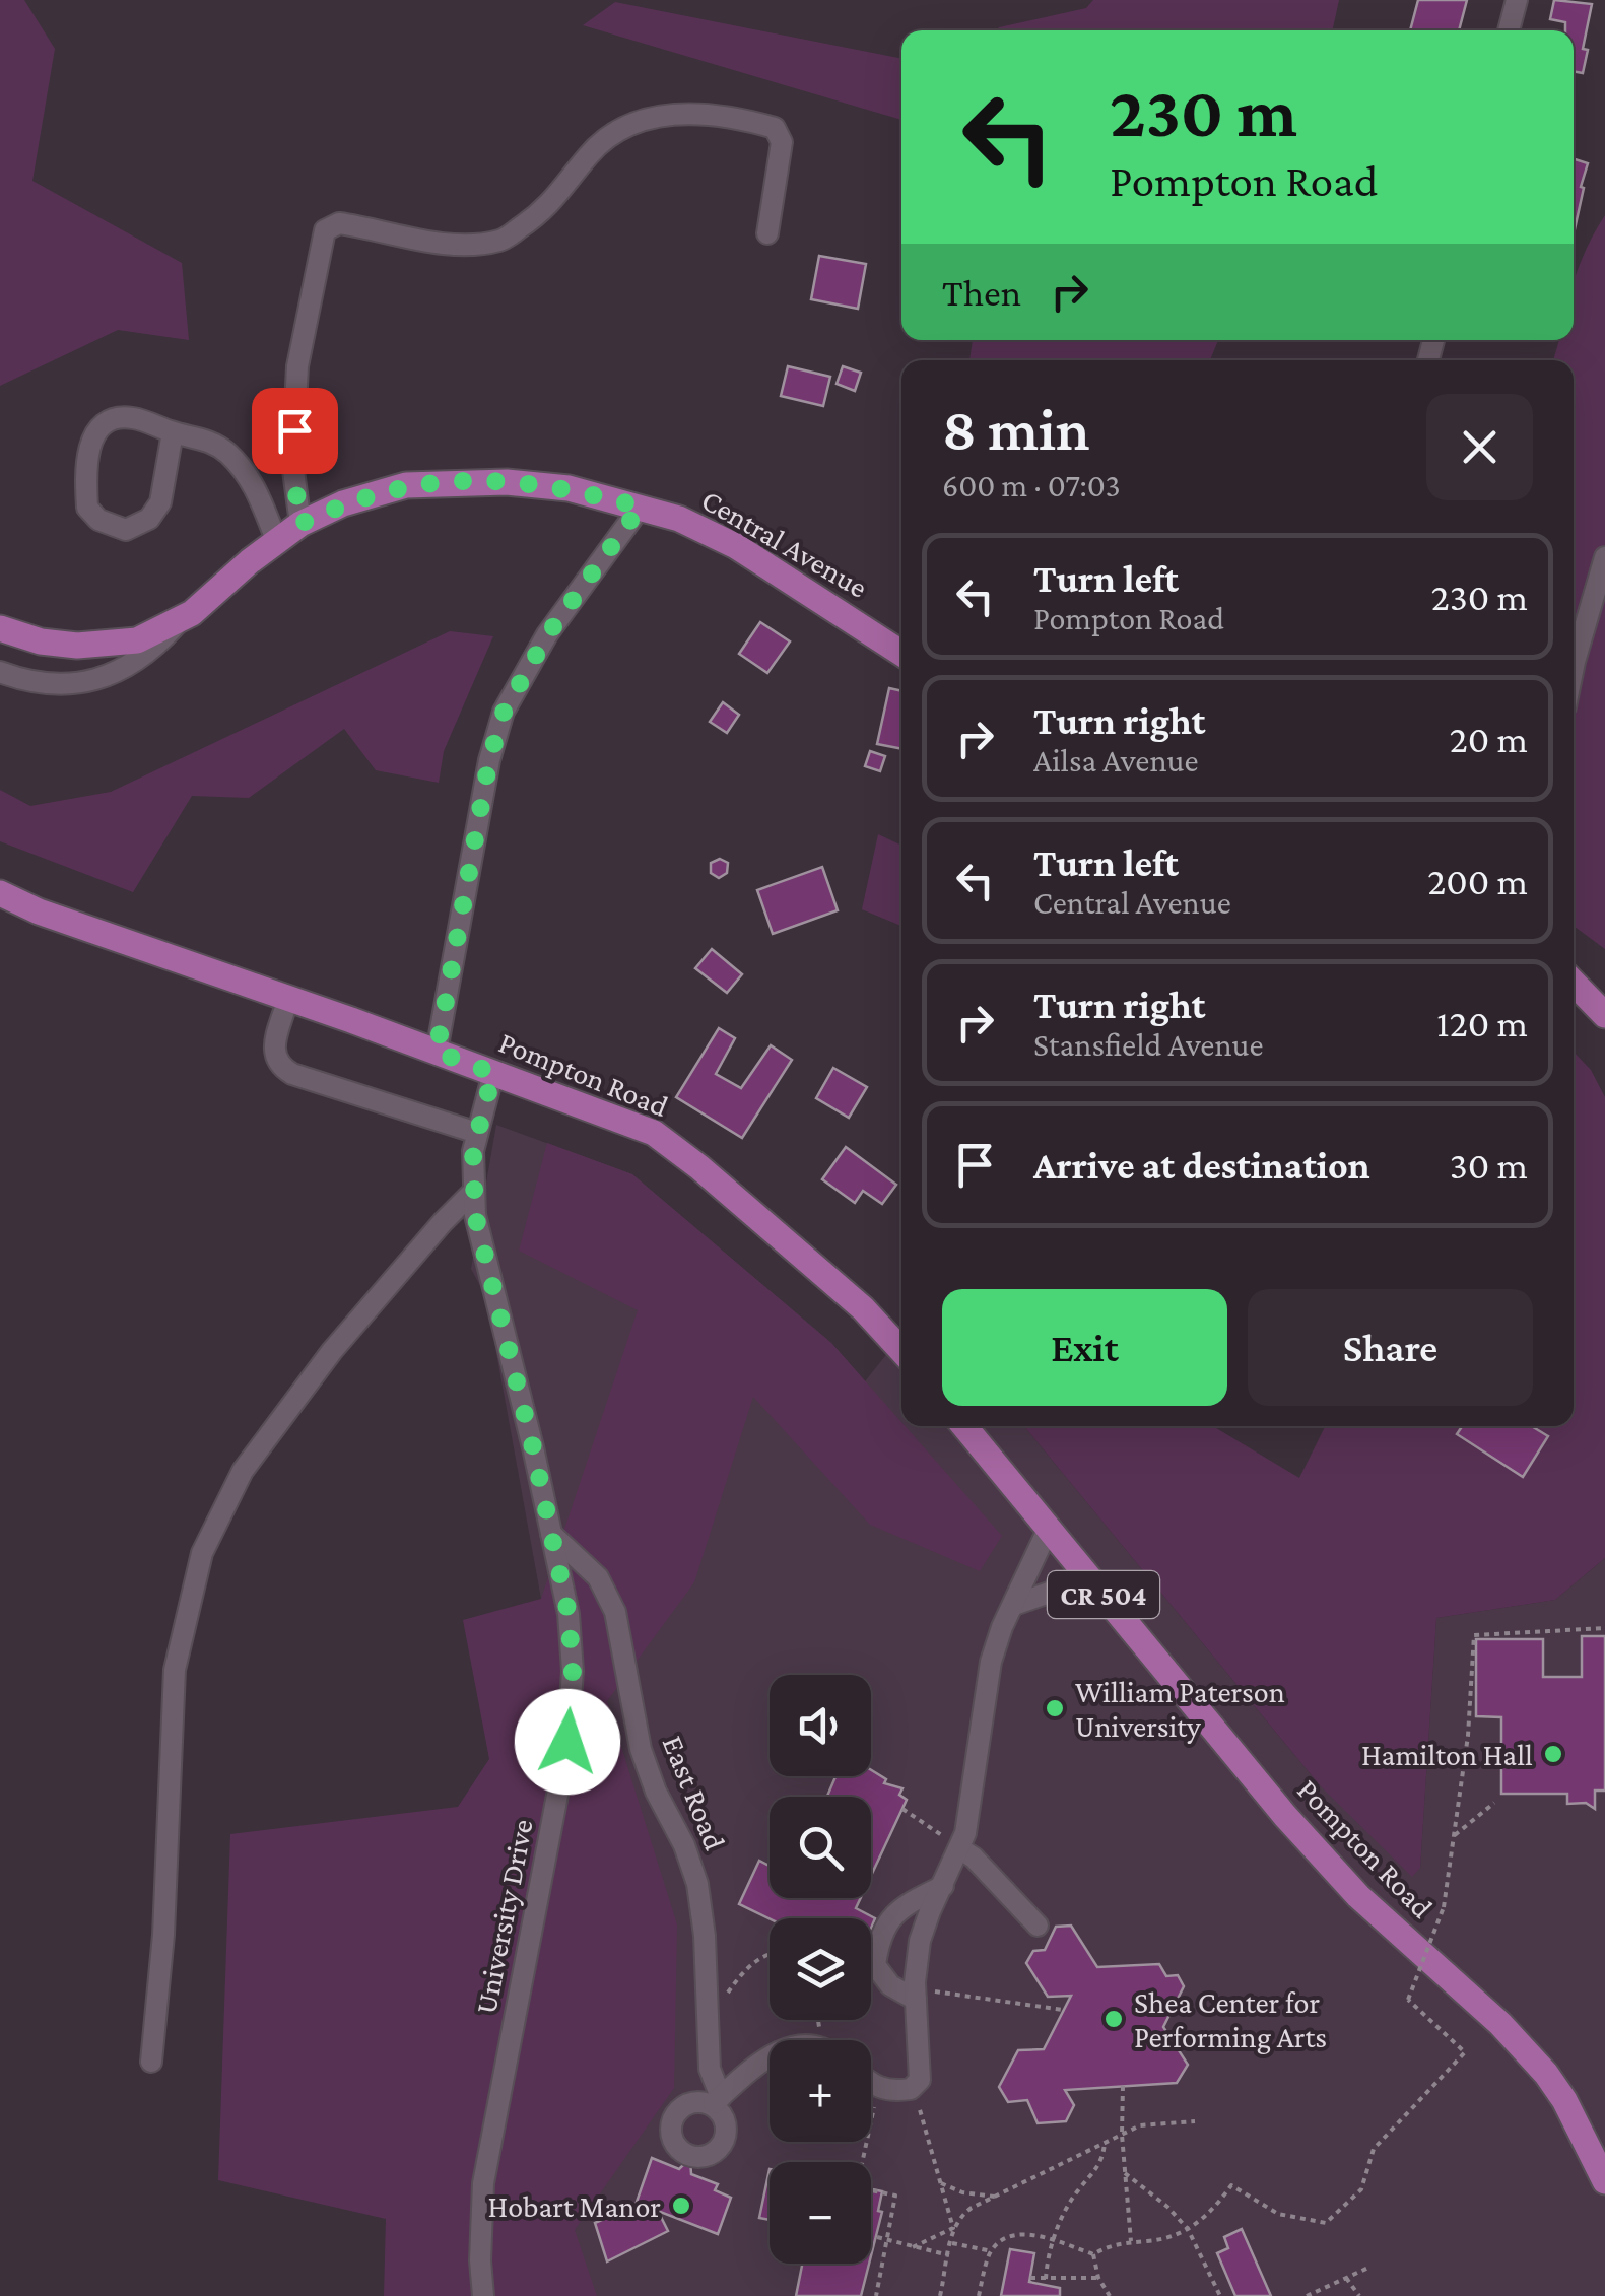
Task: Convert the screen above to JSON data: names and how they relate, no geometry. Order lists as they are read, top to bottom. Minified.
{"streets":{"main road":["Central Avenue","Pompton Road","CR 504"],"street":["East Road","University Drive"]},"crossings":[["Pompton Road","University Drive"],["East Road","University Drive"]],"places":["William Paterson University","Hamilton Hall","Shea Center for Performing Arts","Hobart Manor"],"page":{"turn":["230 m","Pompton Road"],"then":"Then","heading":["8 min","600 m · 07:03"],"list":[{"name":"Turn left","note":"Pompton Road","value":"230 m"},{"name":"Turn right","note":"Ailsa Avenue","value":"20 m"},{"name":"Turn left","note":"Central Avenue","value":"200 m"},{"name":"Turn right","note":"Stansfield Avenue","value":"120 m"},{"name":"Arrive at destination","value":"30 m"}],"buttons":["Exit","Share"],"map_buttons":["+","−"]}}
